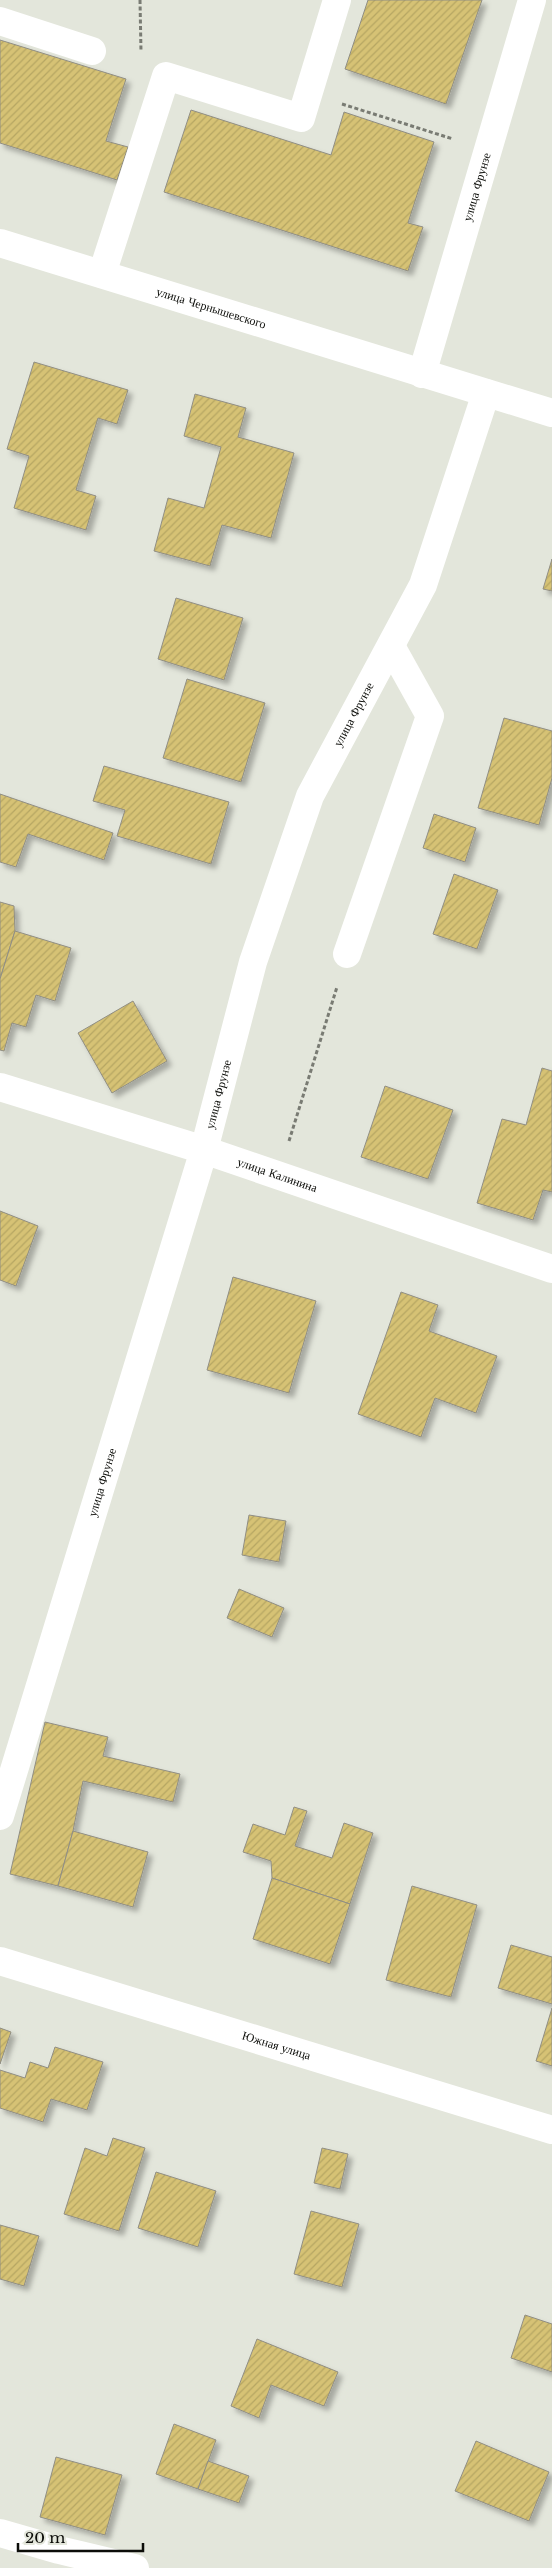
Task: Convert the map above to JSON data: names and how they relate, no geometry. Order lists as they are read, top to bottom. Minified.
{"streets":{"street":["улица Фрунзе","улица Чернышевского","улица Калинина","Южная улица"]},"crossings":[["улица Фрунзе","улица Чернышевского"],["улица Фрунзе","улица Калинина"]],"scale_bar":"20 m"}
